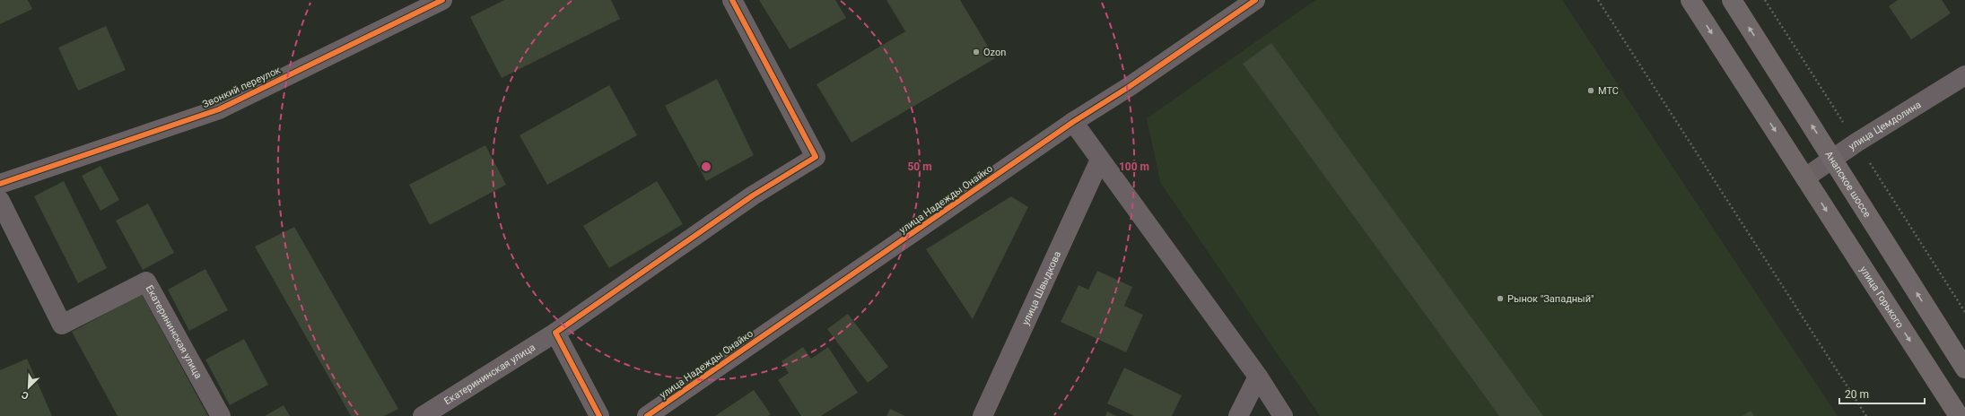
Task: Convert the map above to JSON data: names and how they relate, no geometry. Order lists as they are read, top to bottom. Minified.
{"streets":{"highway":["Анапское шоссе","улица Горького"],"street":["Звонкий переулок","улица Цемдолина","улица Надежды Онайко","улица Швыдкова","Екатерининская улица"]},"crossings":[["улица Цемдолина","Анапское шоссе"],["улица Цемдолина","улица Горького"]],"one_way":["улица Горького"],"places":["Ozon","МТС","Рынок \"Западный\""],"scale_bar":"20 m","north":"bottom left","rings":["50 m","100 m"]}
